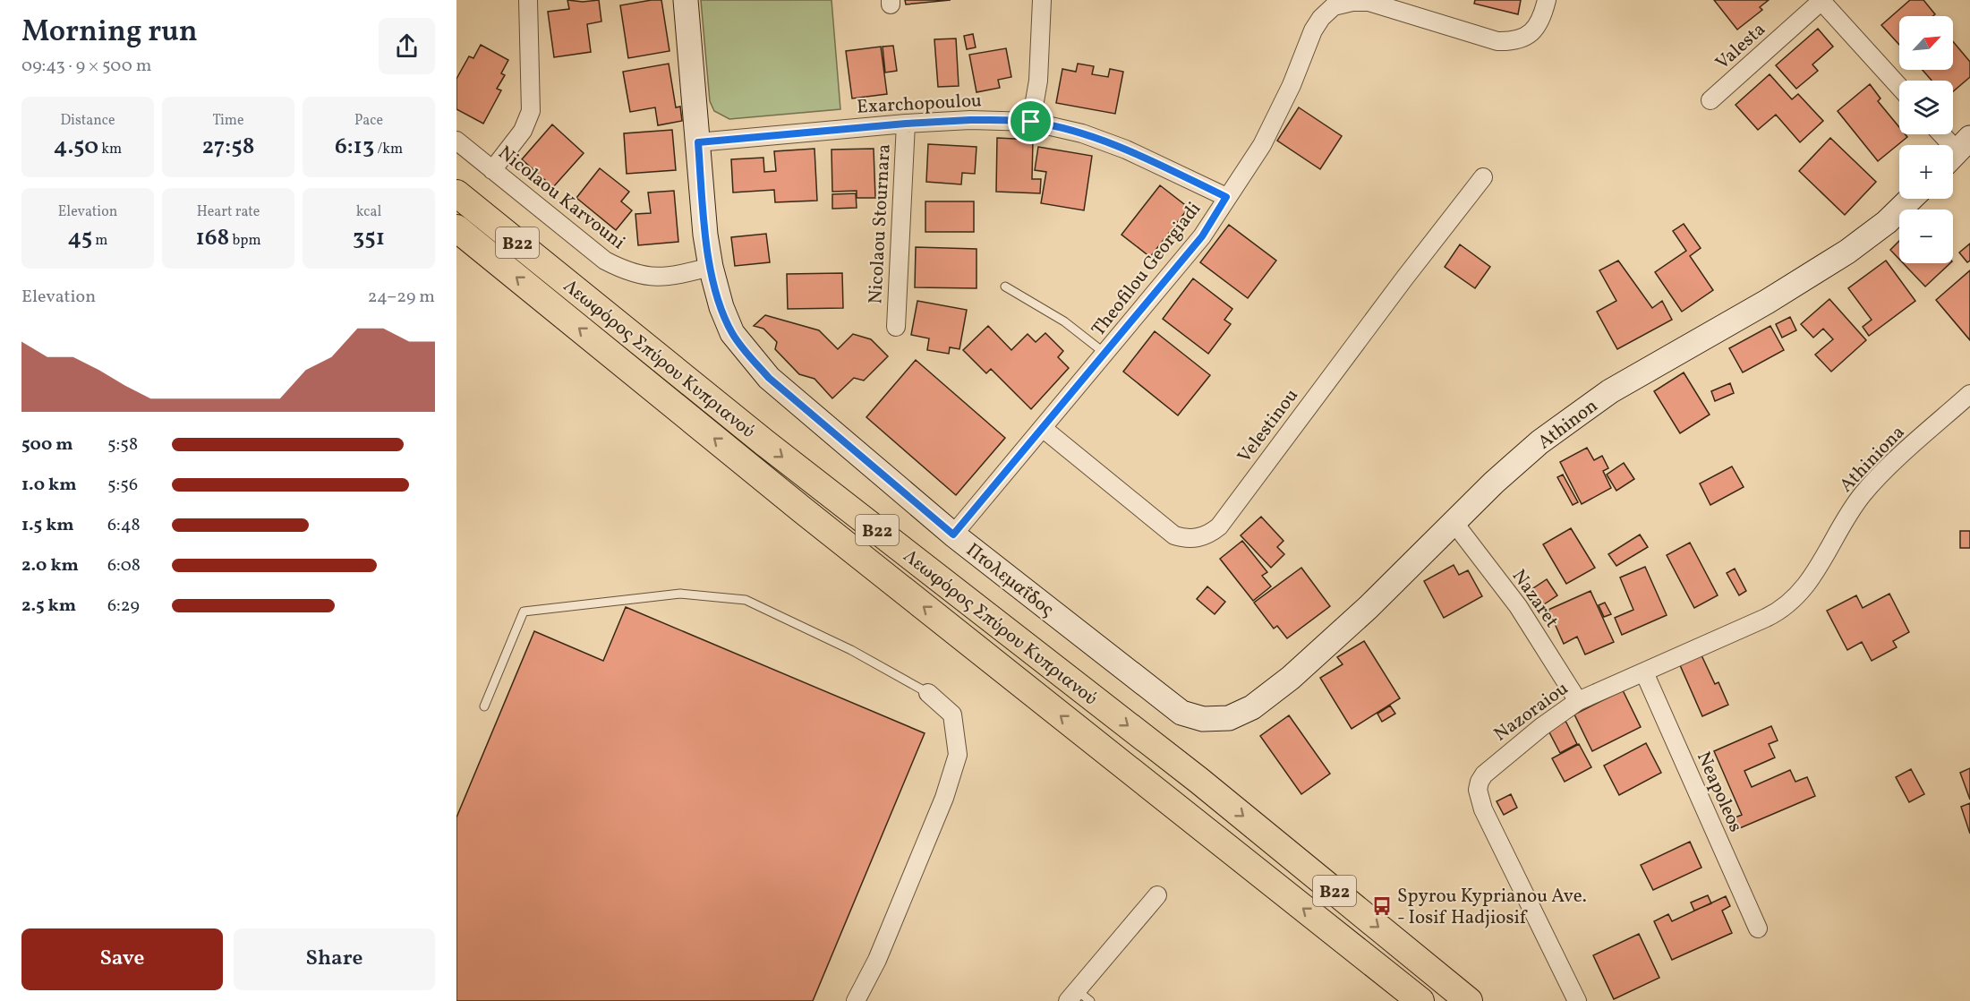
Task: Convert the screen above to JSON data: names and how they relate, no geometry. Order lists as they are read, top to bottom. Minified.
{"streets":{"main road":["B22","Λεωφόρος Σπύρου Κυπριανού"],"street":["Valesta","Exarchopoulou","Nicolaou Karvouni","Nicolaou Stournara","Theofilou Georgiadi","Athinon","Velestinou","Athiniona","Πτολεμαΐδος","Nazaret","Nazoraiou","Neapoleos"]},"crossings":[["Exarchopoulou","Nicolaou Stournara"],["Exarchopoulou","Theofilou Georgiadi"],["Exarchopoulou","Πτολεμαΐδος"],["Nicolaou Karvouni","Πτολεμαΐδος"],["Theofilou Georgiadi","Velestinou"],["Theofilou Georgiadi","Πτολεμαΐδος"],["Athinon","Πτολεμαΐδος"],["Athinon","Nazaret"],["Athiniona","Nazoraiou"],["Nazaret","Nazoraiou"],["Nazoraiou","Neapoleos"]],"places":{"bus stop":["Spyrou Kyprianou Ave. - Iosif Hadjiosif"]},"north":"top right","page":{"heading":["Morning run","09:43 · 9 × 500 m"],"map_buttons":["+","−"],"stats":[["Distance","4.50 km"],["Time","27:58"],["Pace","6:13 /km"],["Elevation","45 m"],["Heart rate","168 bpm"],["kcal","351"]],"chart":["Elevation","24–29 m"],"list":[{"name":"500 m","note":"5:58"},{"name":"1.0 km","note":"5:56"},{"name":"1.5 km","note":"6:48"},{"name":"2.0 km","note":"6:08"},{"name":"2.5 km","note":"6:29"}],"buttons":["Save","Share"]}}
